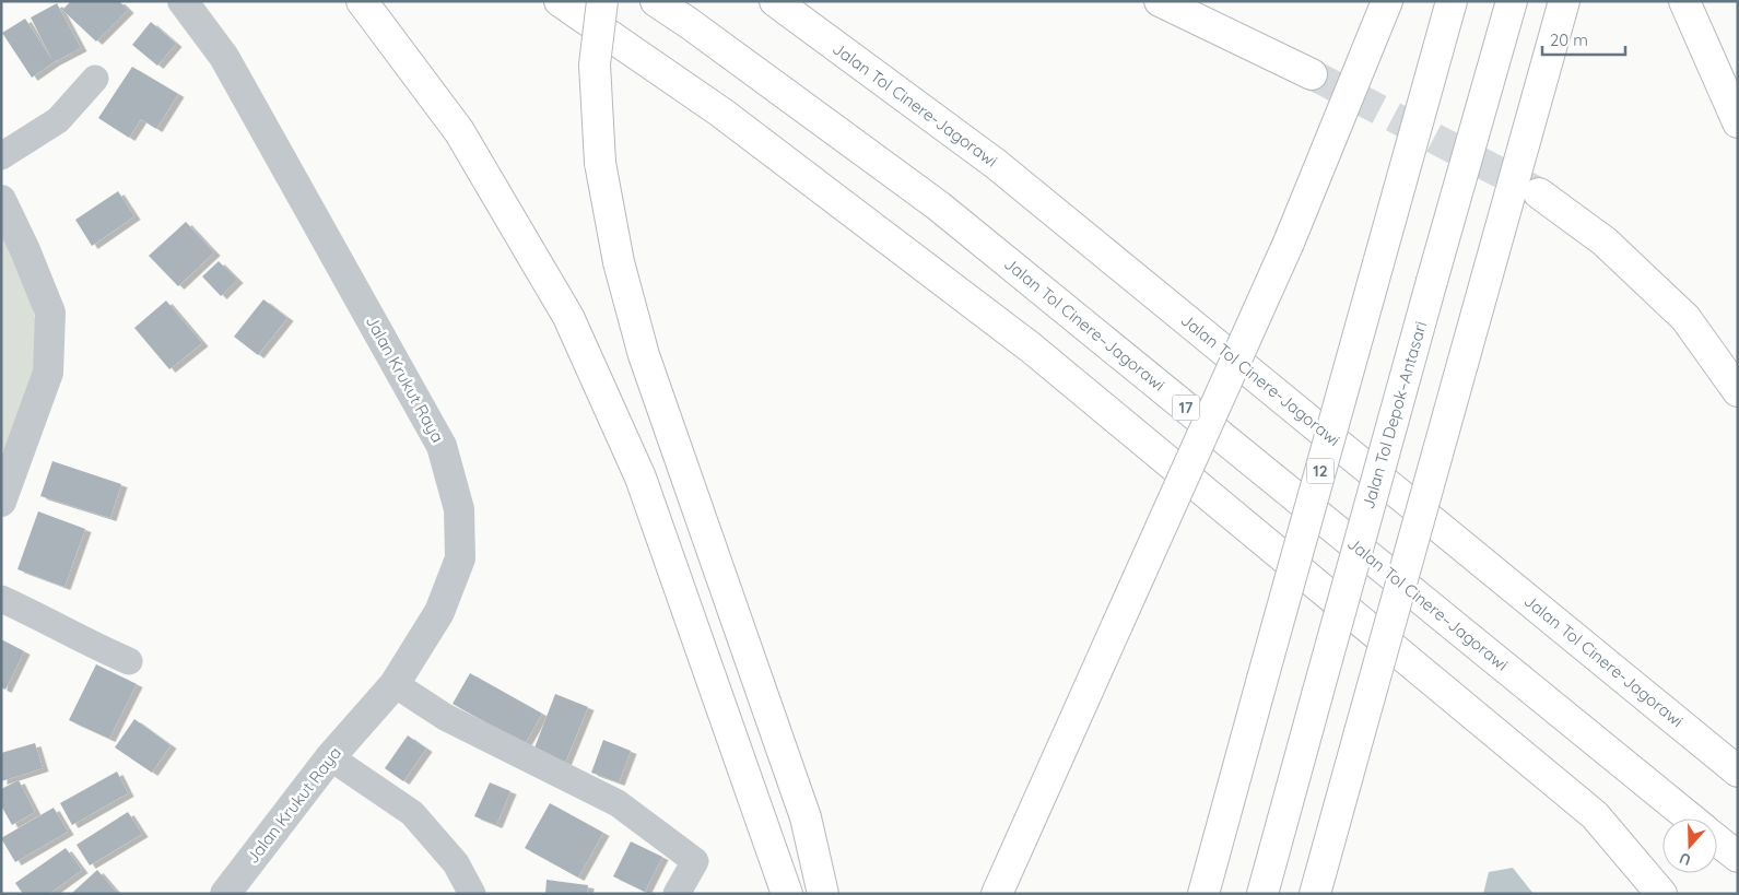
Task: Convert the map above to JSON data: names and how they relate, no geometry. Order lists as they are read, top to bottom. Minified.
{"streets":{"highway":["Jalan Tol Cinere-Jagorawi","Jalan Tol Cinere–Jagorawi","17","Jalan Tol Depok–Antasari","12"],"street":["Jalan Krukut Raya"]},"scale_bar":"20 m","north":"bottom"}
